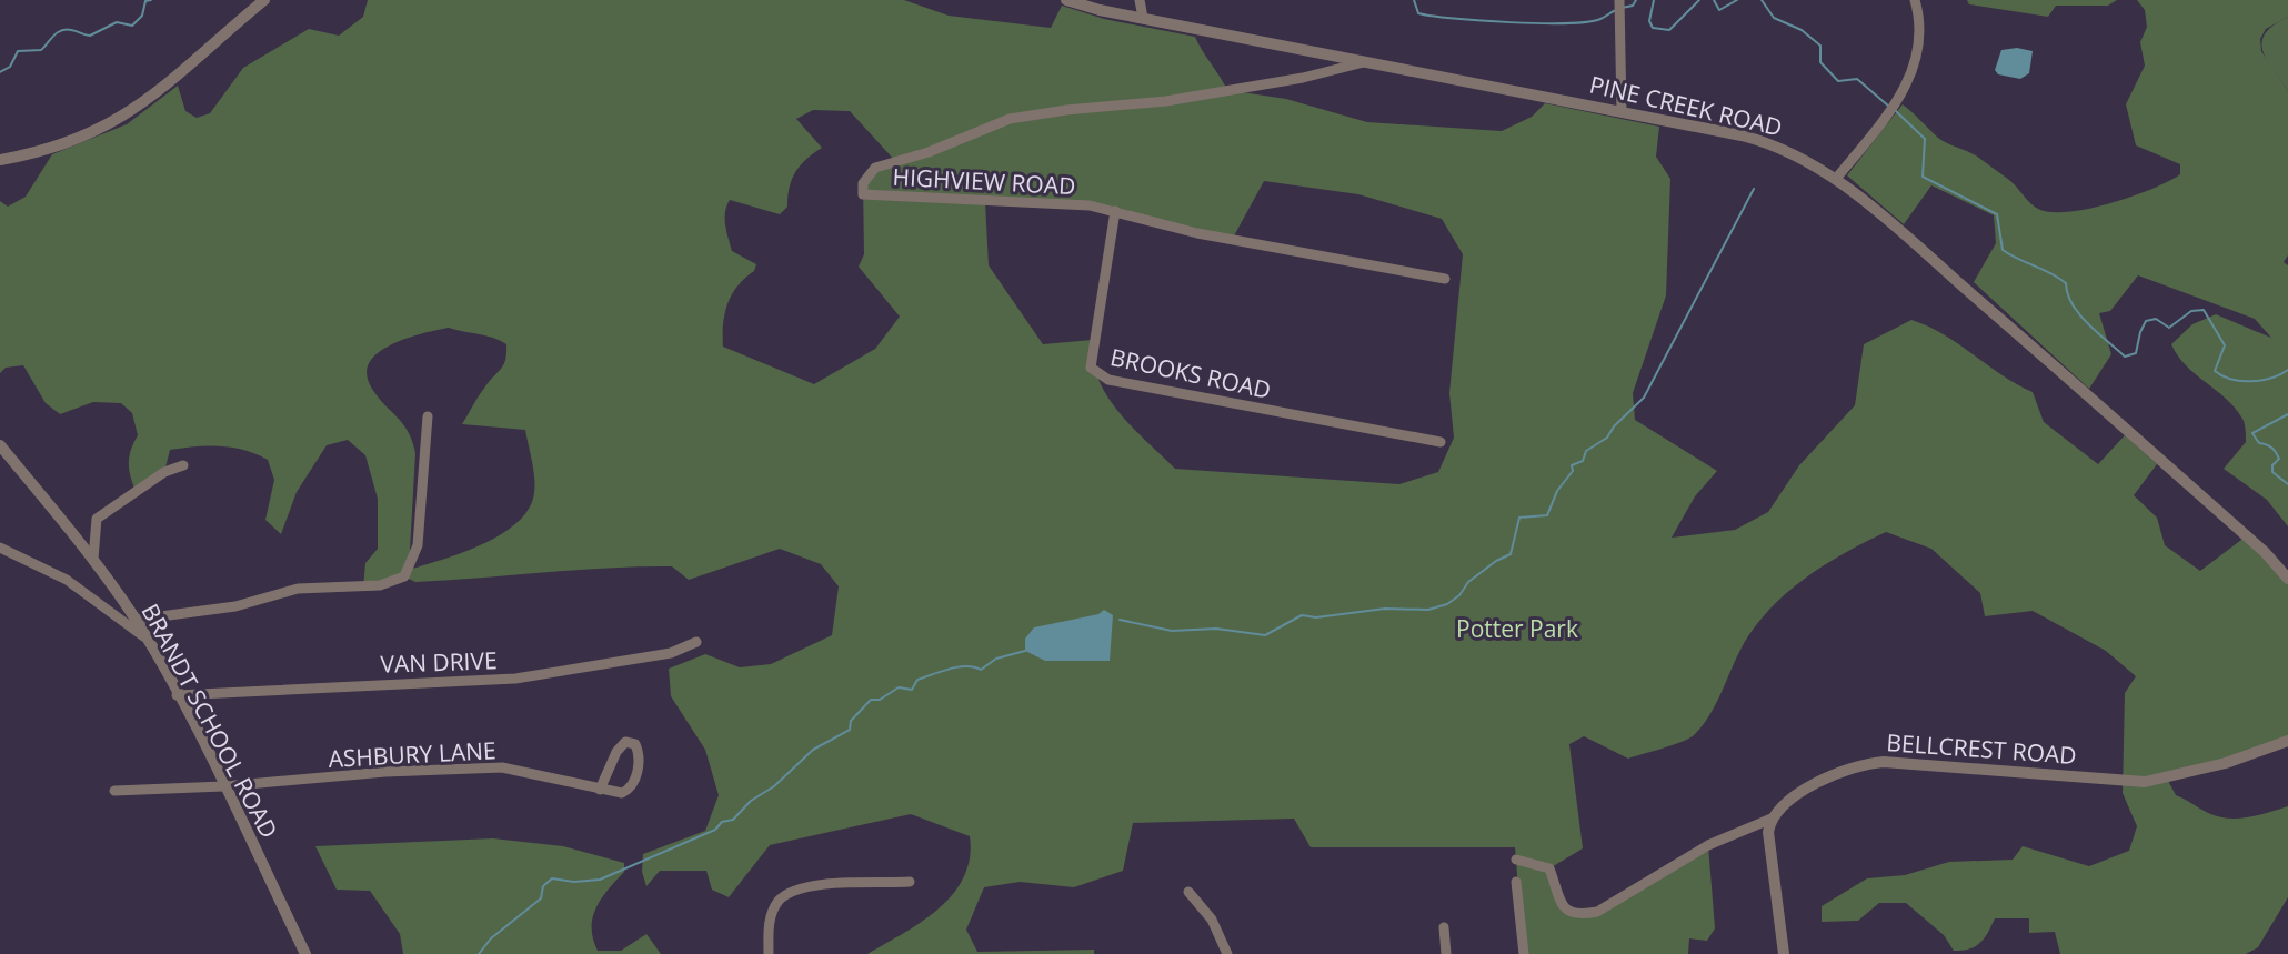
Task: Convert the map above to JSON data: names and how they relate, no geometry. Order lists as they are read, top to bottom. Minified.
{"streets":{"street":["PINE CREEK ROAD","HIGHVIEW ROAD","BROOKS ROAD","VAN DRIVE","BRANDT SCHOOL ROAD","BELLCREST ROAD","ASHBURY LANE"]},"crossings":[["PINE CREEK ROAD","HIGHVIEW ROAD"],["HIGHVIEW ROAD","BROOKS ROAD"],["VAN DRIVE","BRANDT SCHOOL ROAD"],["BRANDT SCHOOL ROAD","ASHBURY LANE"]],"parks":["Potter Park"]}
